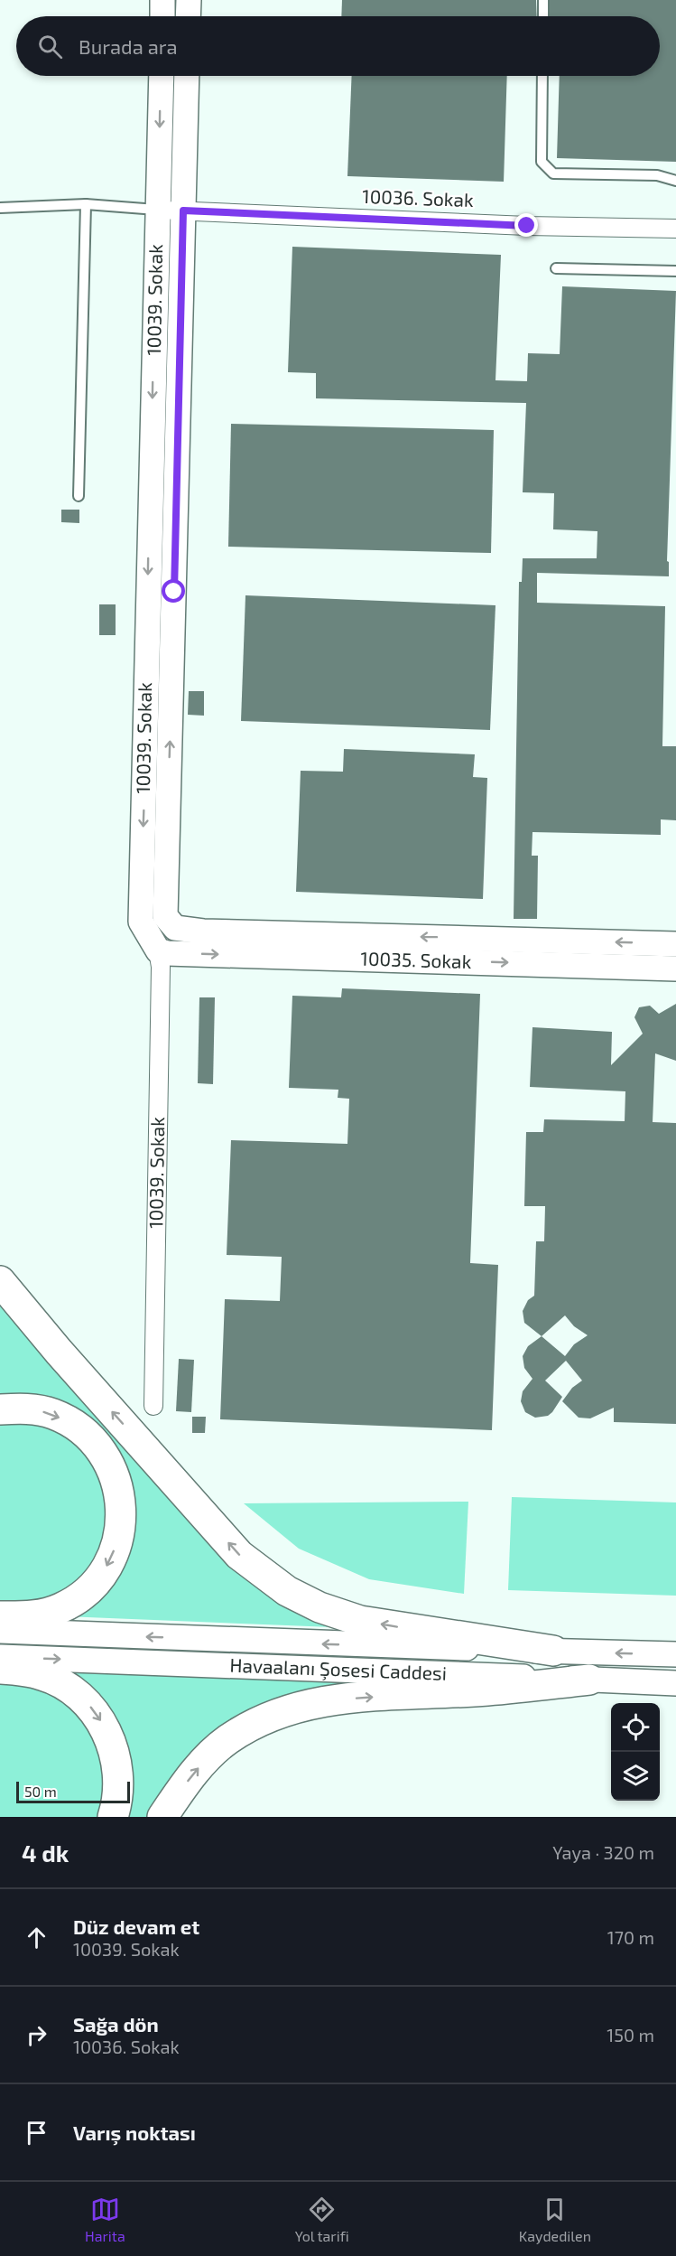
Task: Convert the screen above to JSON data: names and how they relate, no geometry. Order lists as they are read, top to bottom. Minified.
{"streets":{"street":["10036. Sokak","10039. Sokak","10035. Sokak","Havaalanı Şosesi Caddesi"]},"crossings":[["10036. Sokak","10039. Sokak"],["10039. Sokak","10035. Sokak"]],"scale_bar":"50 m","page":{"search":"Burada ara","scale":"50 m","heading":["4 dk","Yaya · 320 m"],"list":[["Düz devam et","10039. Sokak","170 m"],["Sağa dön","10036. Sokak","150 m"],"Varış noktası"],"nav":["Harita","Yol tarifi","Kaydedilen"]}}
